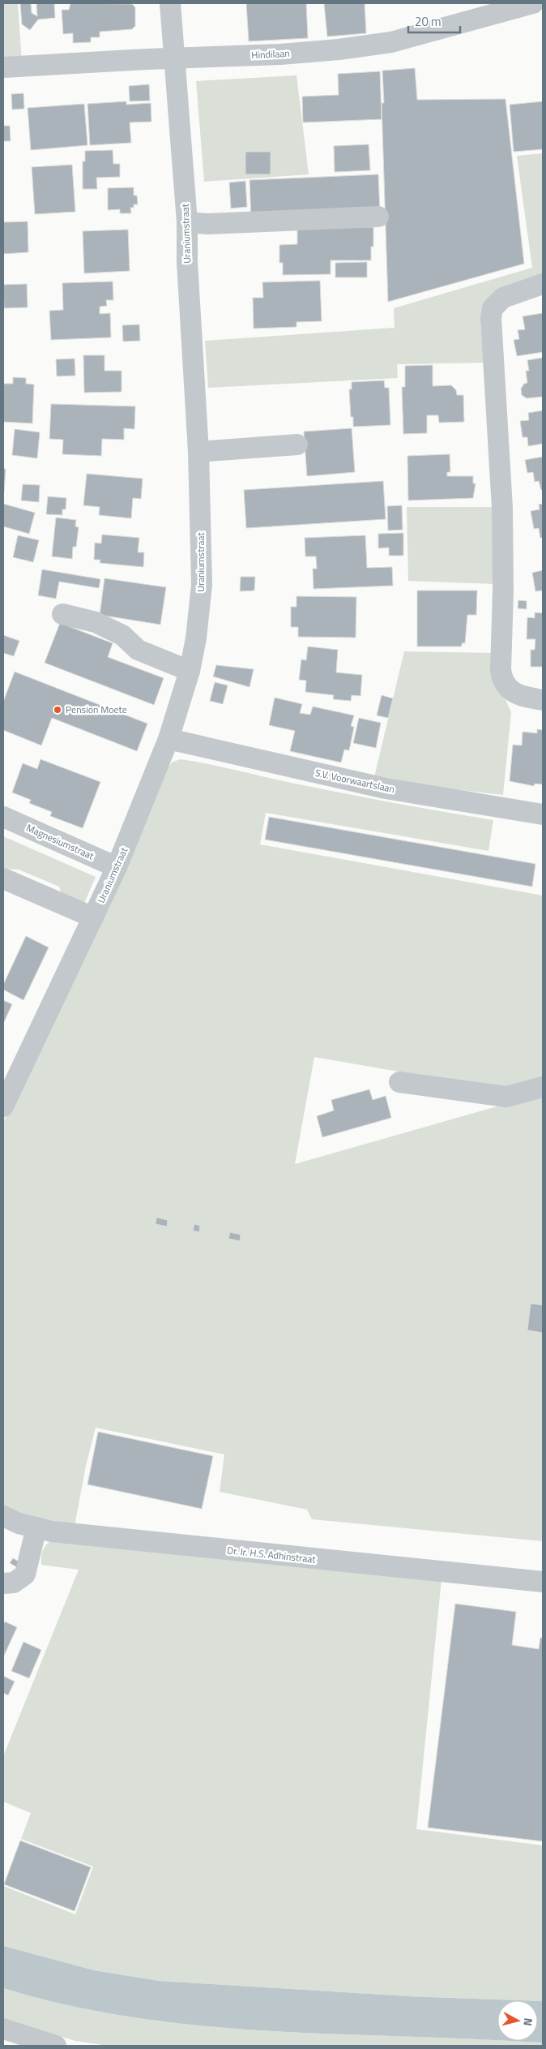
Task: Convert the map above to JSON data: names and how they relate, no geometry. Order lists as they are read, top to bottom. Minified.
{"streets":{"street":["Hindilaan","Uraniumstraat","S.V. Voorwaartslaan","Magnesiumstraat","Dr. Ir. H.S. Adhinstraat"]},"crossings":[["Hindilaan","Uraniumstraat"],["Uraniumstraat","S.V. Voorwaartslaan"],["Uraniumstraat","Magnesiumstraat"]],"places":["Pension Moete"],"scale_bar":"20 m","north":"right"}
